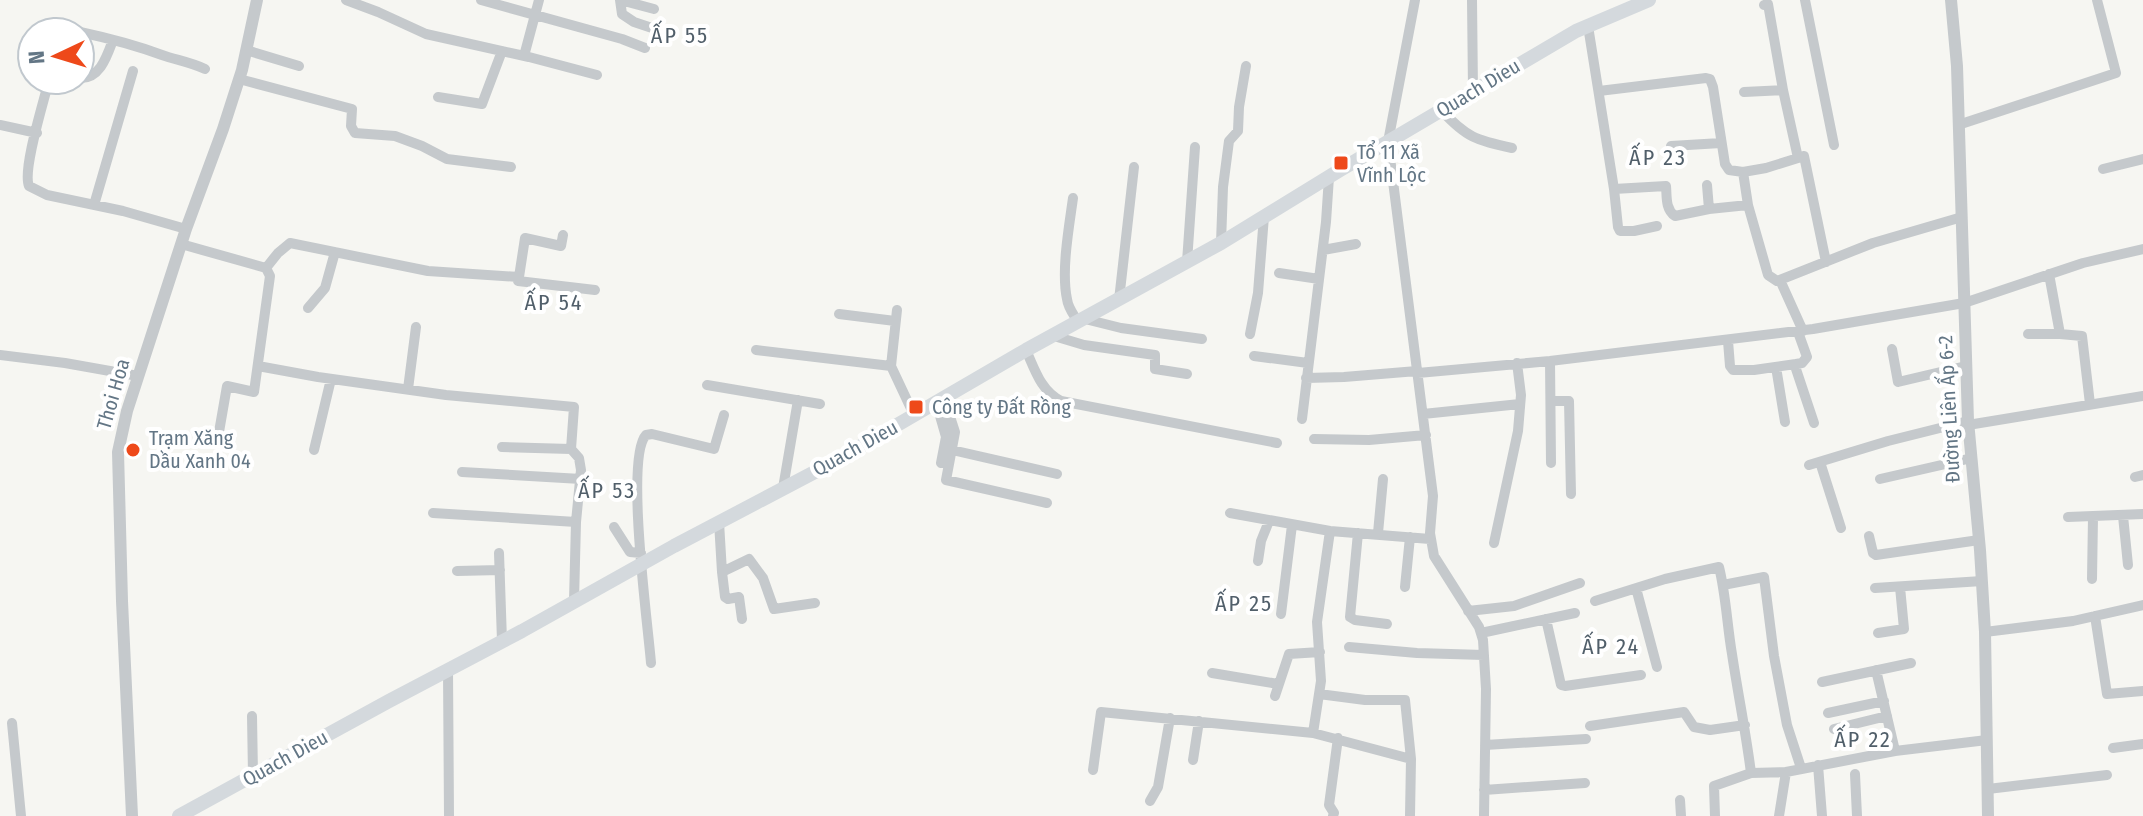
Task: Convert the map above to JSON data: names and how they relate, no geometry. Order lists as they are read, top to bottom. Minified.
{"streets":{"main road":["Quach Dieu"],"street":["Thoi Hoa","Đường Liên Ấp 6-2"]},"districts":["ẤP 55","ẤP 23","ẤP 54","ẤP 53","ẤP 25","ẤP 24","ẤP 22"],"places":{"transit":["Tổ 11 Xã Vĩnh Lộc","Công ty Đất Rồng"],"other":["Trạm Xăng Dầu Xanh 04"]},"north":"left"}
